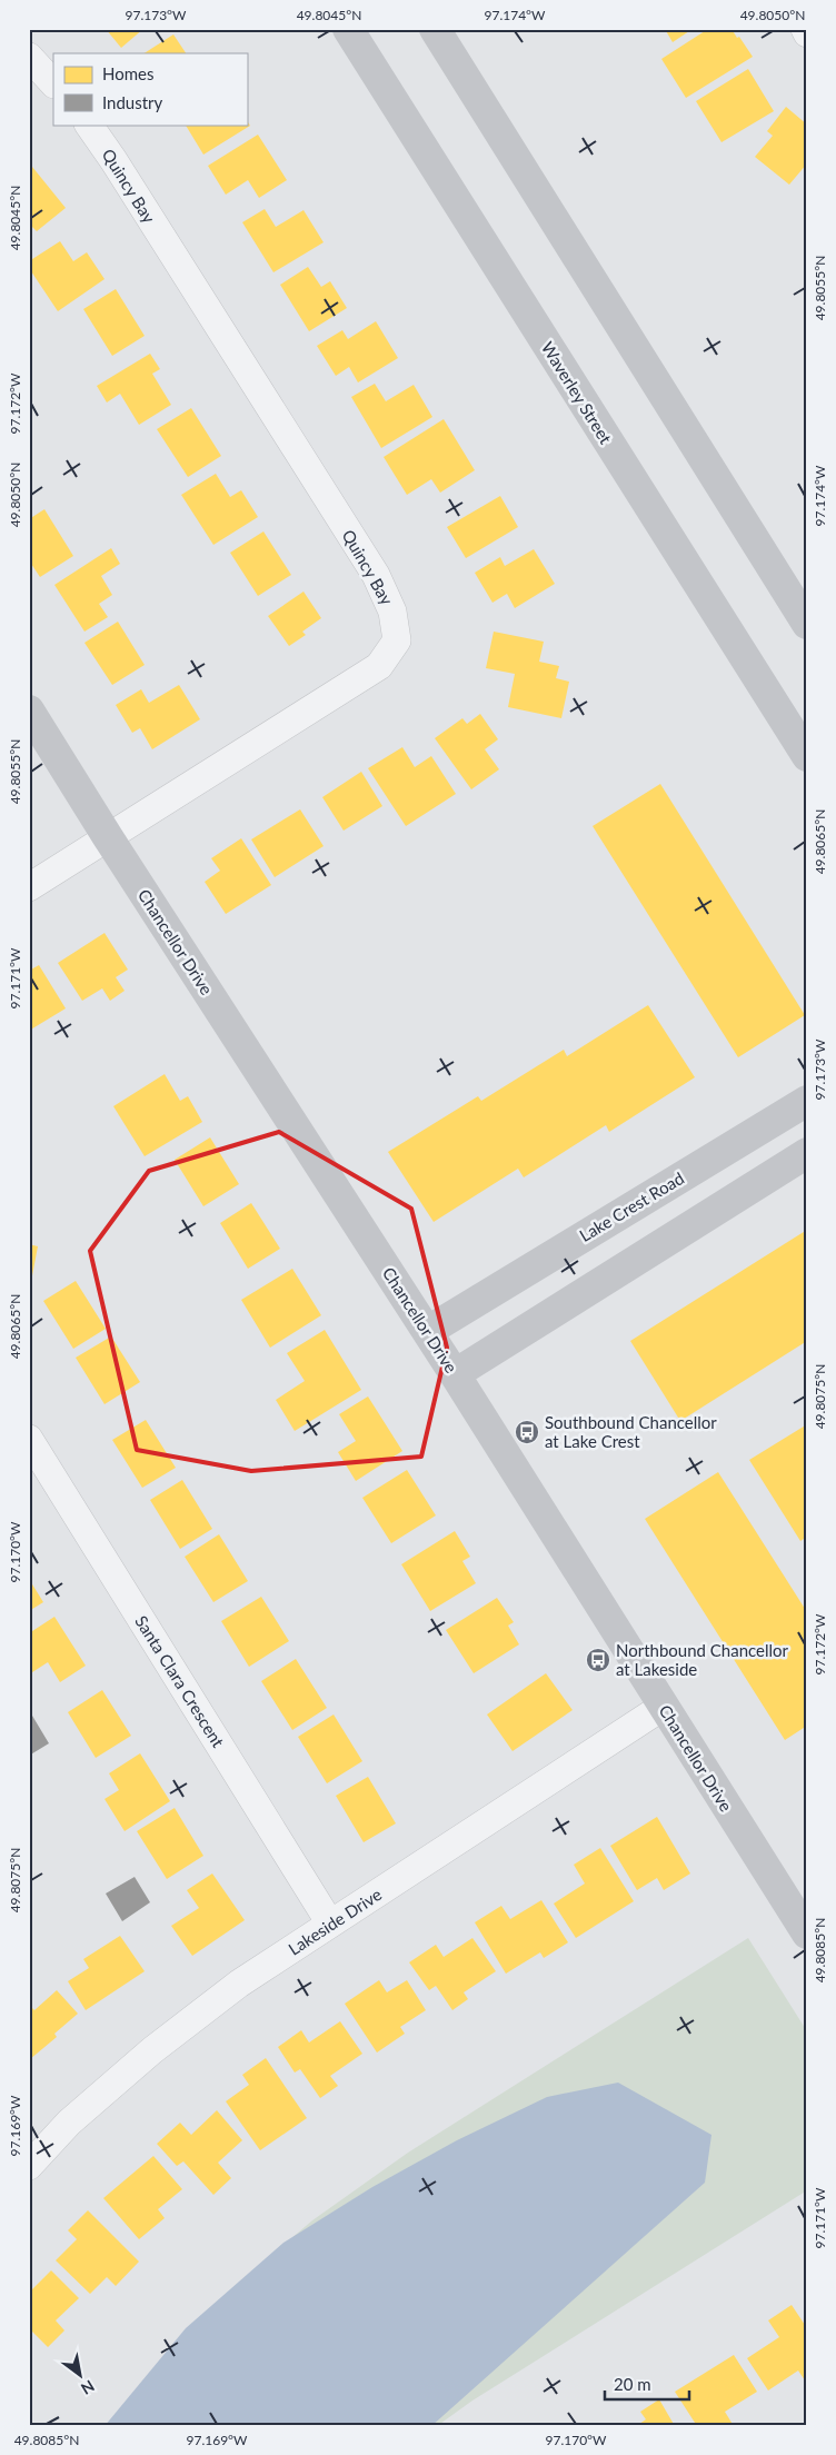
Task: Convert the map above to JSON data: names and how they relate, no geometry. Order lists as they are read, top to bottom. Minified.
{"streets":{"street":["Quincy Bay","Waverley Street","Chancellor Drive","Lake Crest Road","Santa Clara Crescent","Lakeside Drive"]},"crossings":[["Quincy Bay","Chancellor Drive"],["Chancellor Drive","Lake Crest Road"],["Chancellor Drive","Lakeside Drive"],["Santa Clara Crescent","Lakeside Drive"]],"places":{"bus stop":["Southbound Chancellor at Lake Crest","Northbound Chancellor at Lakeside"]},"legend":["Homes","Industry"],"scale_bar":"20 m","north":"bottom right","coordinates":["97.173°W","49.8045°N","97.174°W","49.8050°N","49.8055°N","97.172°W","49.8065°N","97.171°W","49.8075°N","97.170°W","49.8085°N","97.169°W"]}
